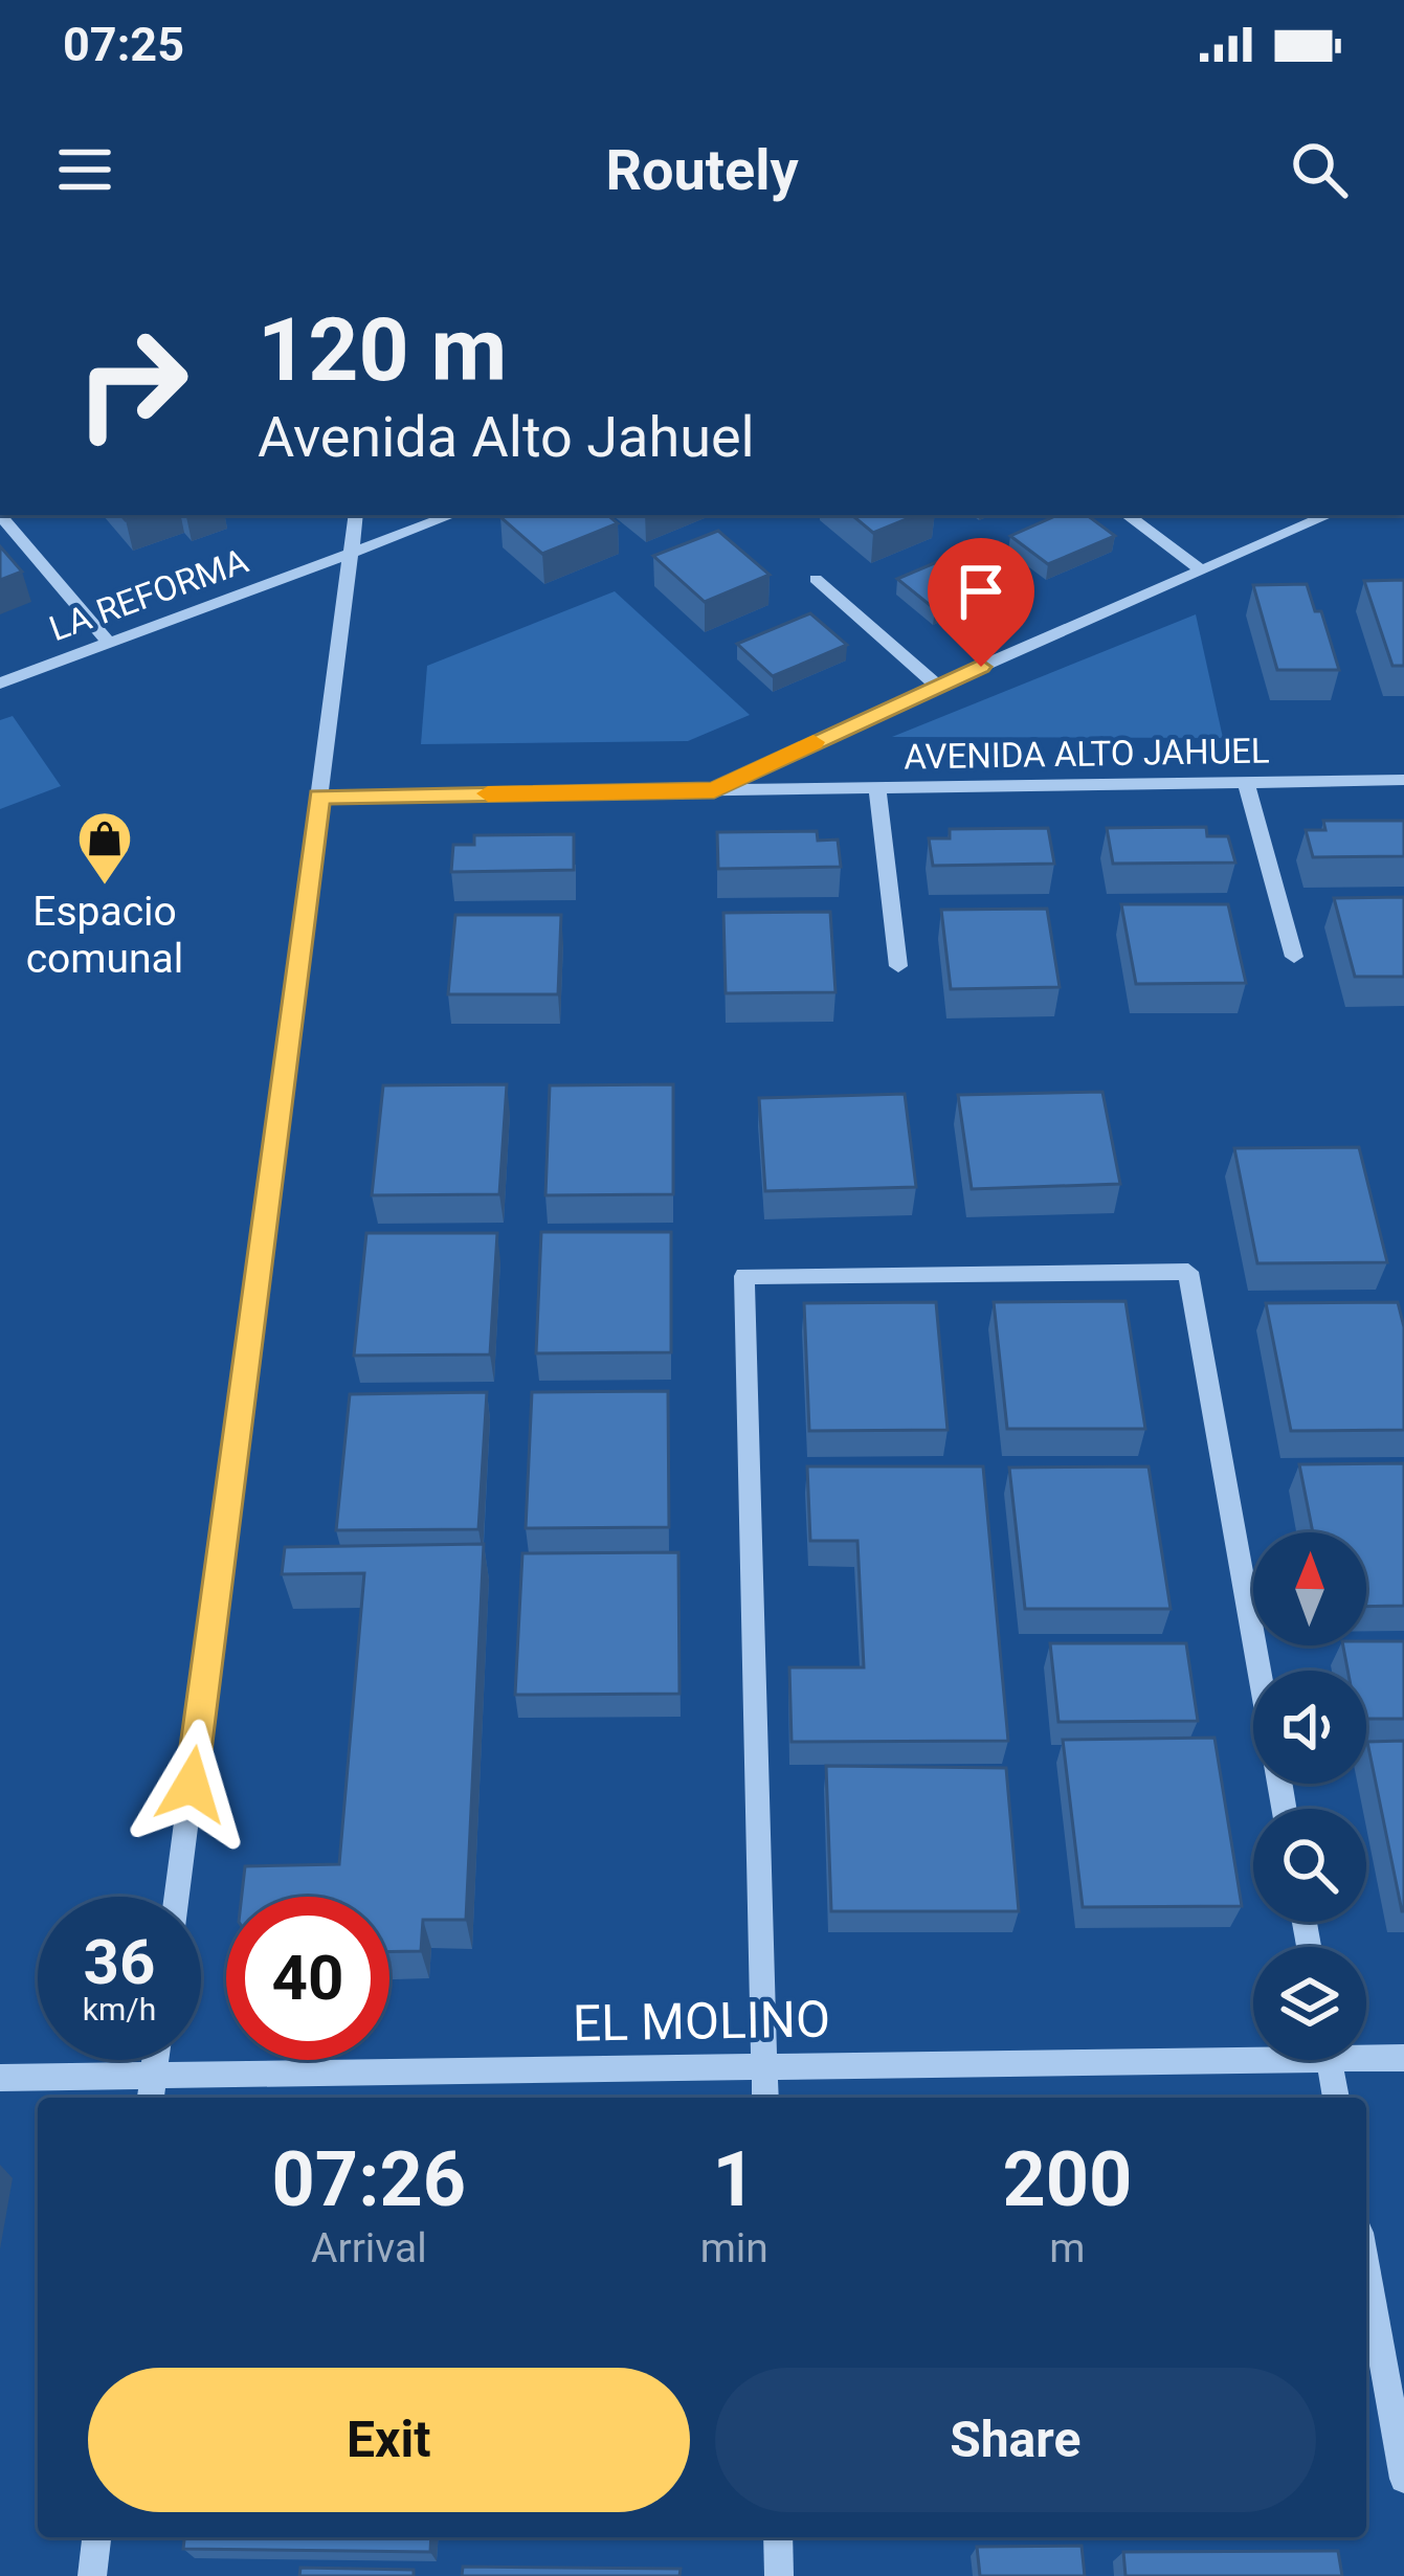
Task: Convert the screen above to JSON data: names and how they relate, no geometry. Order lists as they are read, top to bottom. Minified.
{"streets":{"street":["LA REFORMA","AVENIDA ALTO JAHUEL","EL MOLINO"]},"places":{"shop":["Espacio comunal"]},"north":"top","page":{"status":"07:25","header":"Routely","turn":["120 m","Avenida Alto Jahuel"],"speed":"36 km/h","limit":"40","eta":["07:26","Arrival","1","min","200","m"],"buttons":["Exit","Share"]}}
